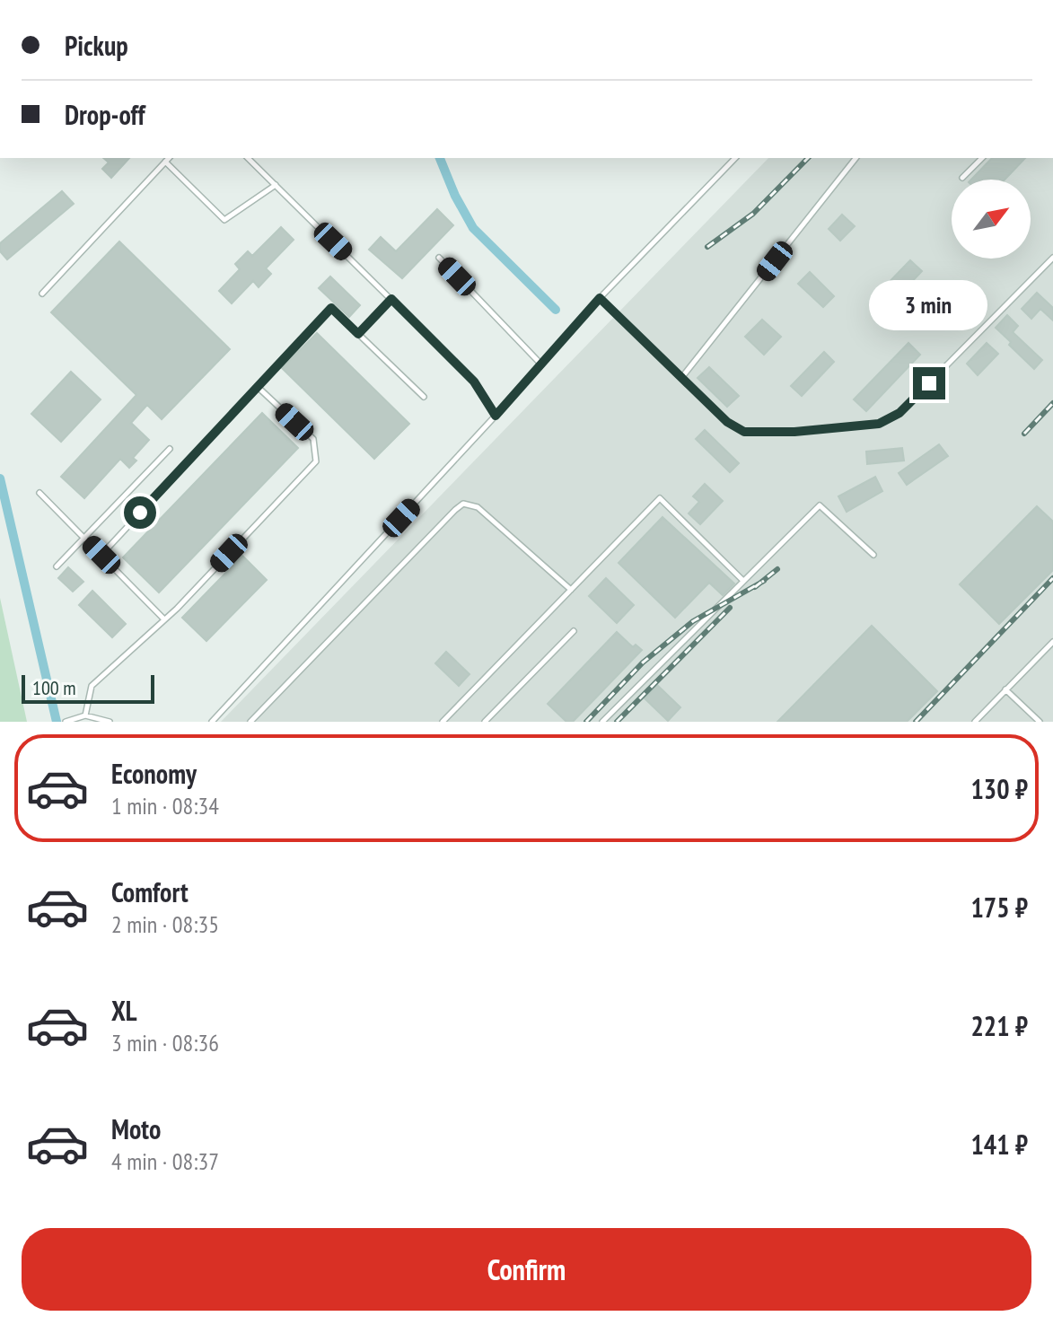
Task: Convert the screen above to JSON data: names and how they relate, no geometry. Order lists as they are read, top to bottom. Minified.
{"scale_bar":"100 m","north":"top right","page":{"banner":["Pickup","Drop-off"],"bubble":"3 min","scale":"100 m","list":[{"name":"Economy","note":"1 min · 08:34","value":"130 ₽"},{"name":"Comfort","note":"2 min · 08:35","value":"175 ₽"},{"name":"XL","note":"3 min · 08:36","value":"221 ₽"},{"name":"Moto","note":"4 min · 08:37","value":"141 ₽"}],"buttons":"Confirm"}}
